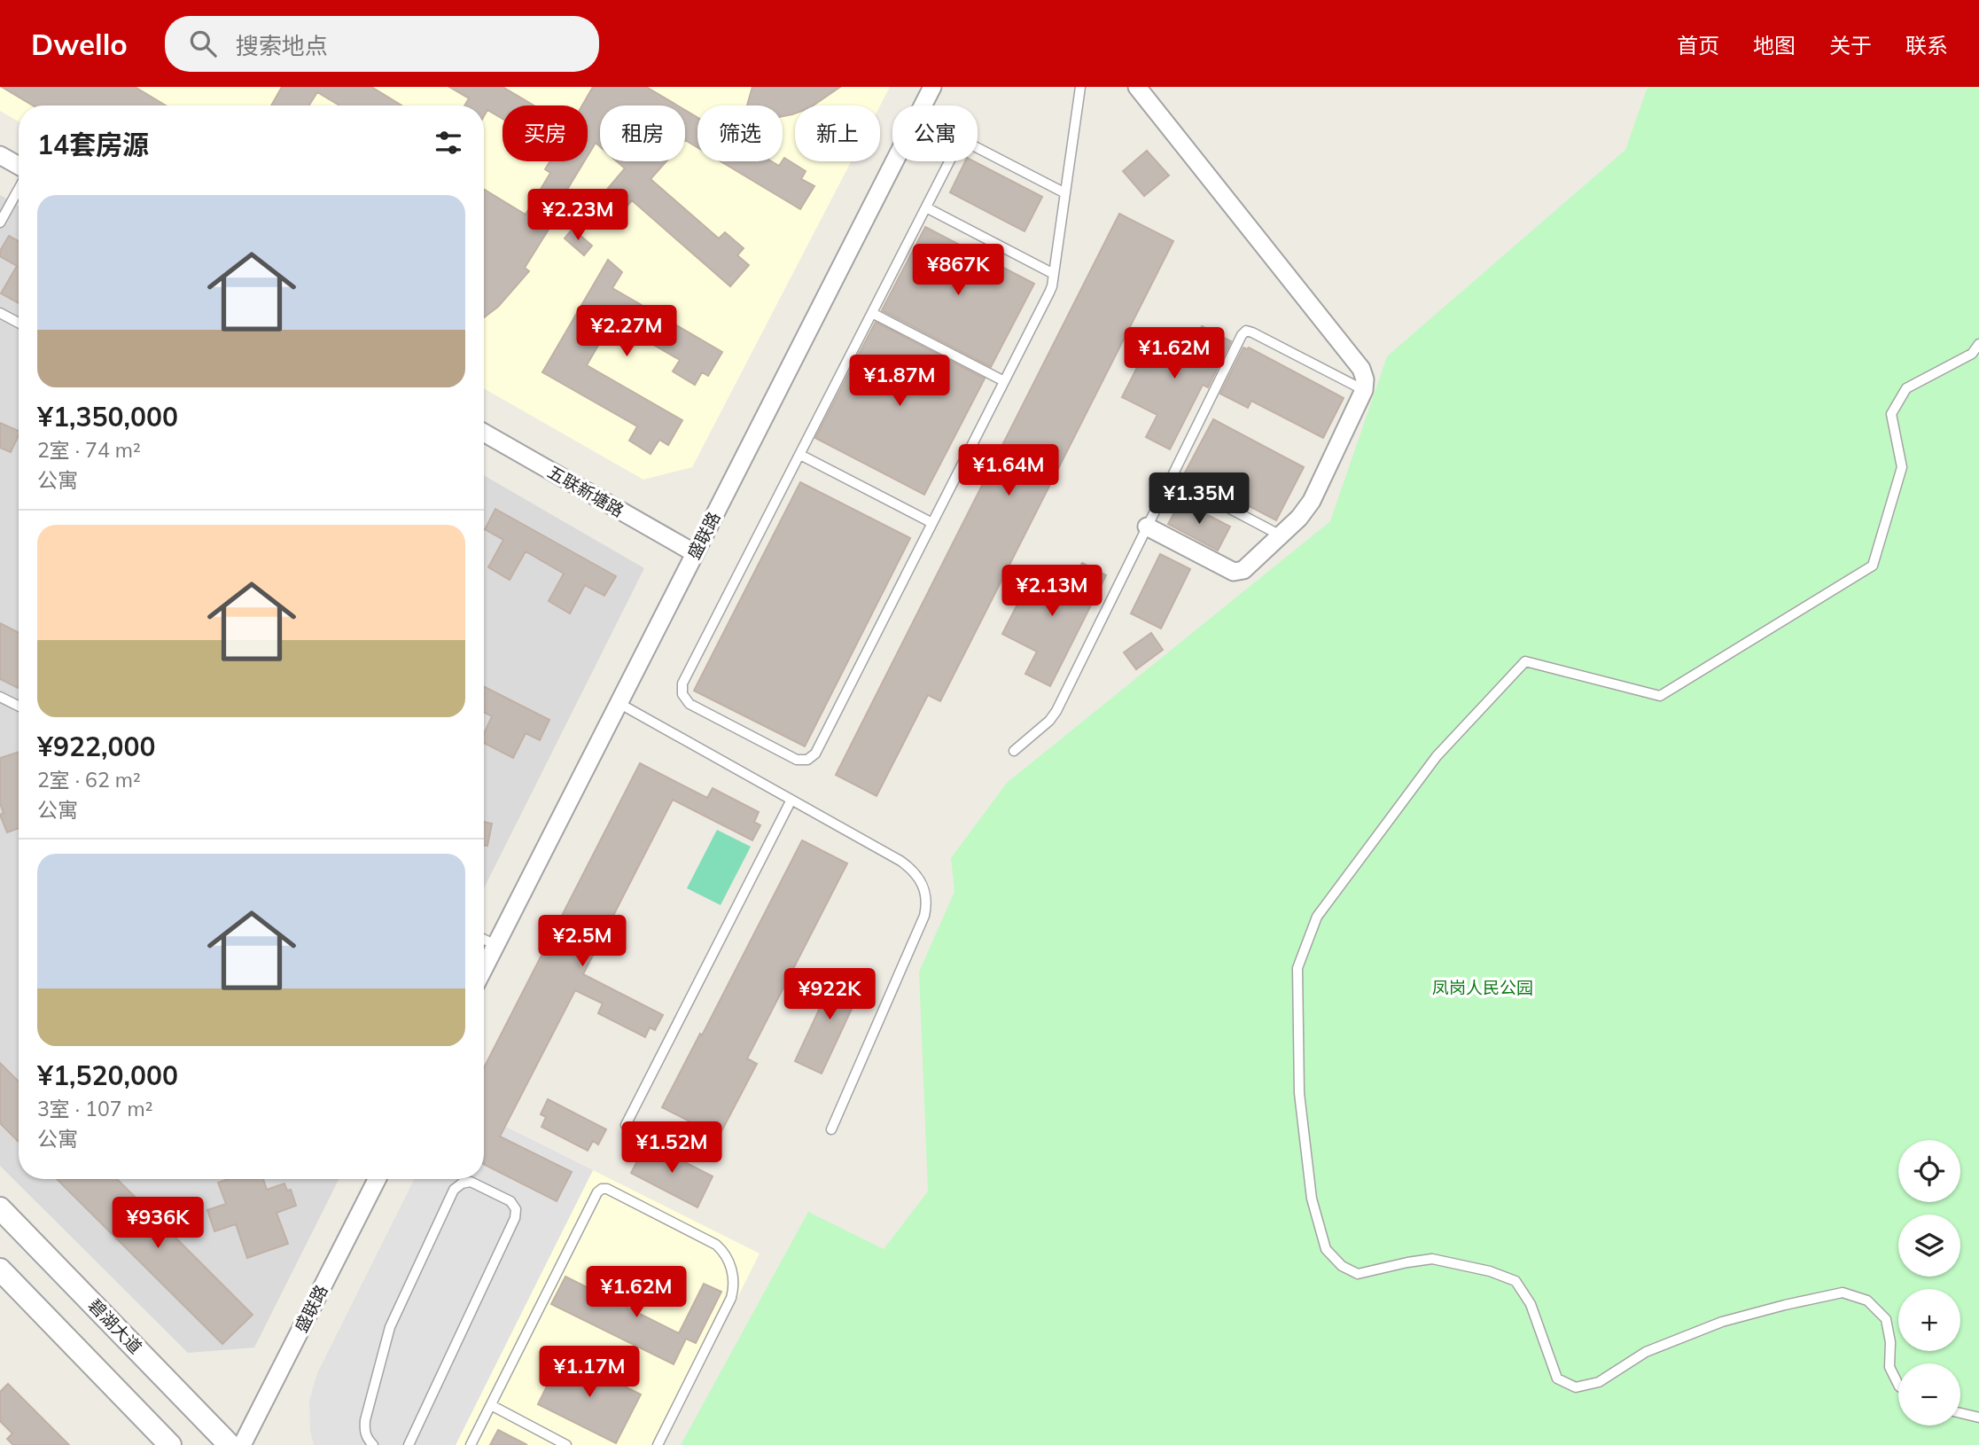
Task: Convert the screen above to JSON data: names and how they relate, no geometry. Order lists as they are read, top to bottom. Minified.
{"streets":{"street":["五联新塘路","盛联路","碧湖大道"]},"crossings":[["五联新塘路","盛联路"]],"parks":["凤岗人民公园"],"page":{"header":"Dwello","search":"搜索地点","nav":["首页","地图","关于","联系"],"chip":["买房","租房","筛选","新上","公寓"],"heading":"14套房源","list":[{"name":"¥1,350,000","note":"2室 · 74 m² · 公寓"},{"name":"¥922,000","note":"2室 · 62 m² · 公寓"},{"name":"¥1,520,000","note":"3室 · 107 m² · 公寓"}],"price":["¥2.23M","¥867K","¥2.27M","¥1.62M","¥1.87M","¥1.64M","¥1.35M","¥2.13M","¥2.5M","¥922K","¥1.52M","¥936K","¥1.62M","¥1.17M"],"map_buttons":["+","−"]}}
